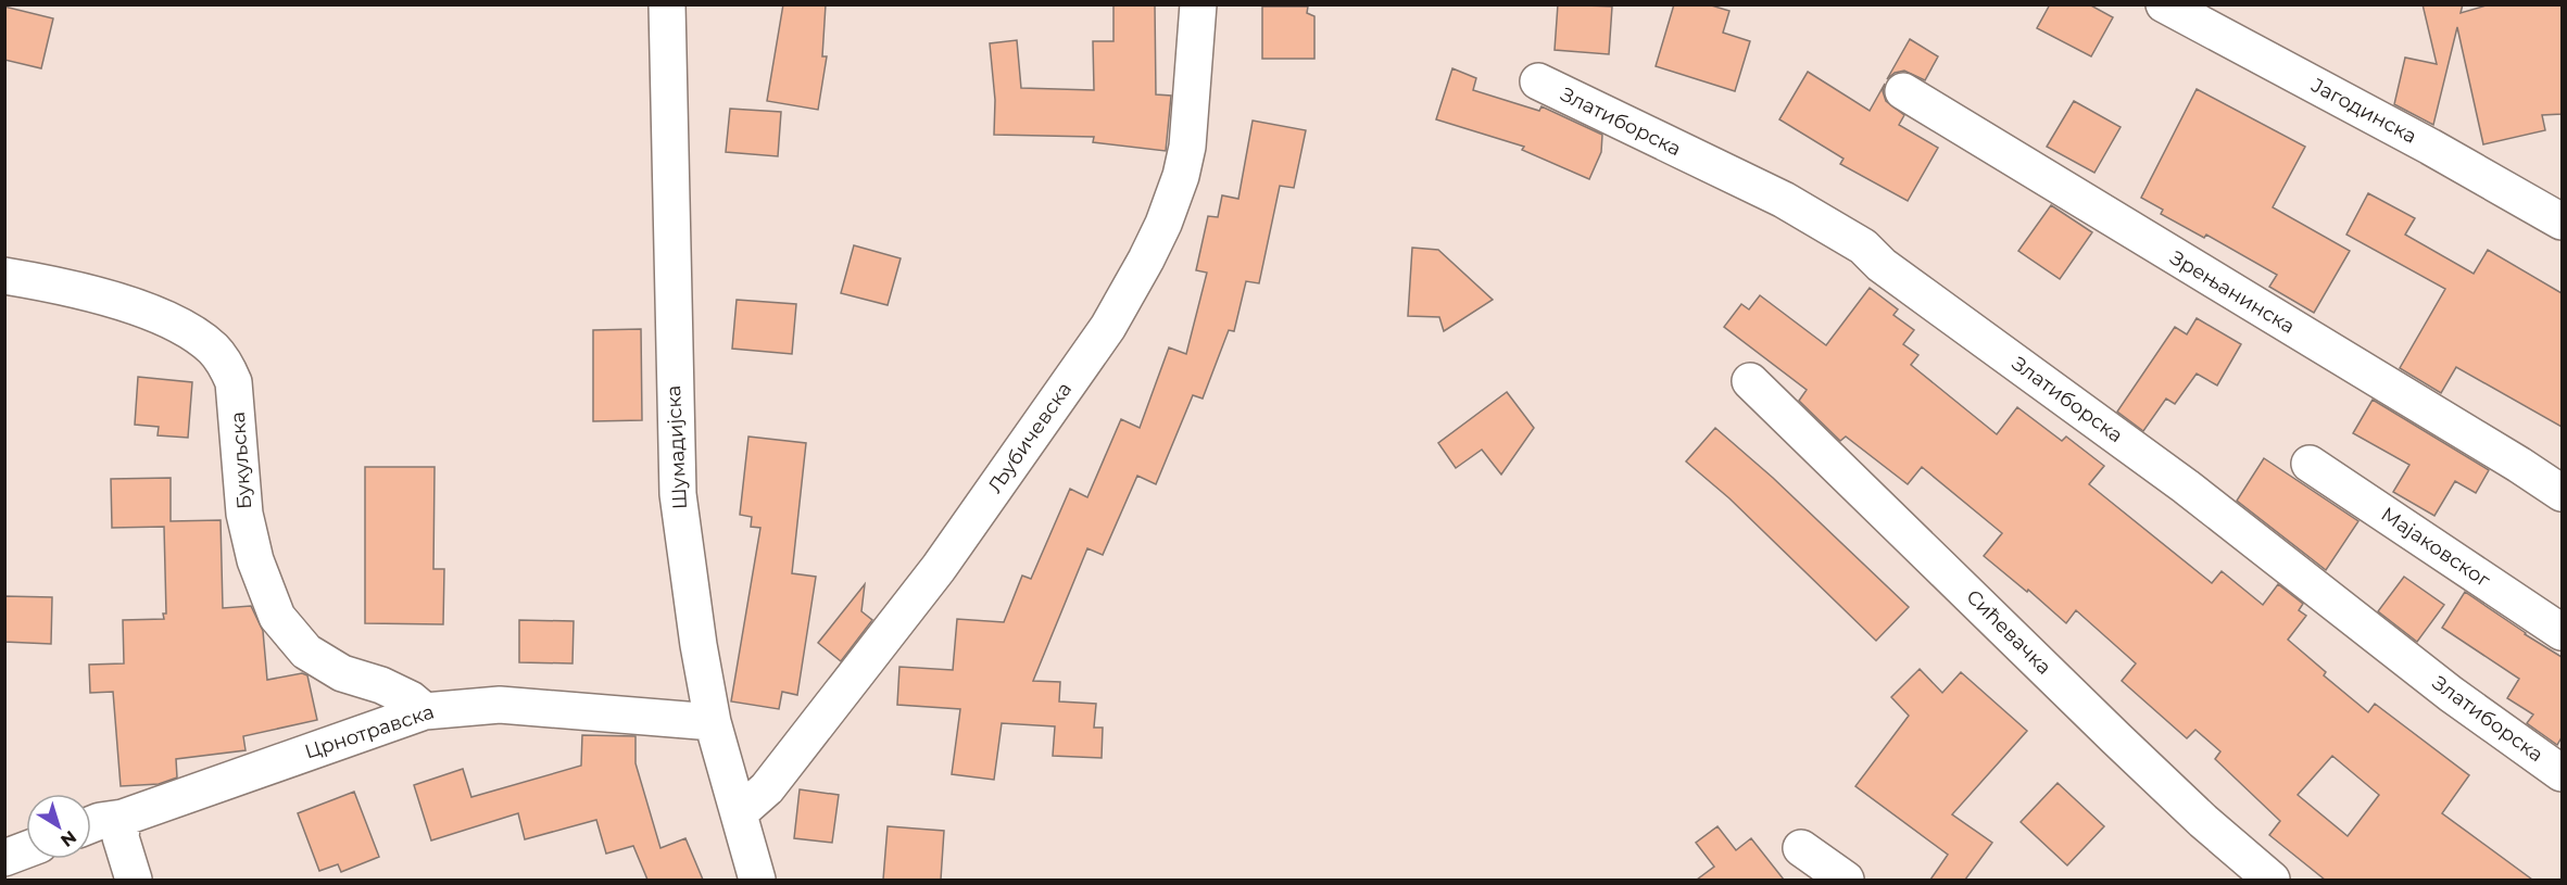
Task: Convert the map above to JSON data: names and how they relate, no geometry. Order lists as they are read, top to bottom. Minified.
{"streets":{"street":["Јагодинска","Златиборска","Зрењанинска","Љубичевска","Шумадијска","Букуљска","Мајаковског","Сићевачка","Црнотравска"]},"crossings":[["Љубичевска","Шумадијска"],["Шумадијска","Црнотравска"],["Букуљска","Црнотравска"]],"north":"bottom right"}
